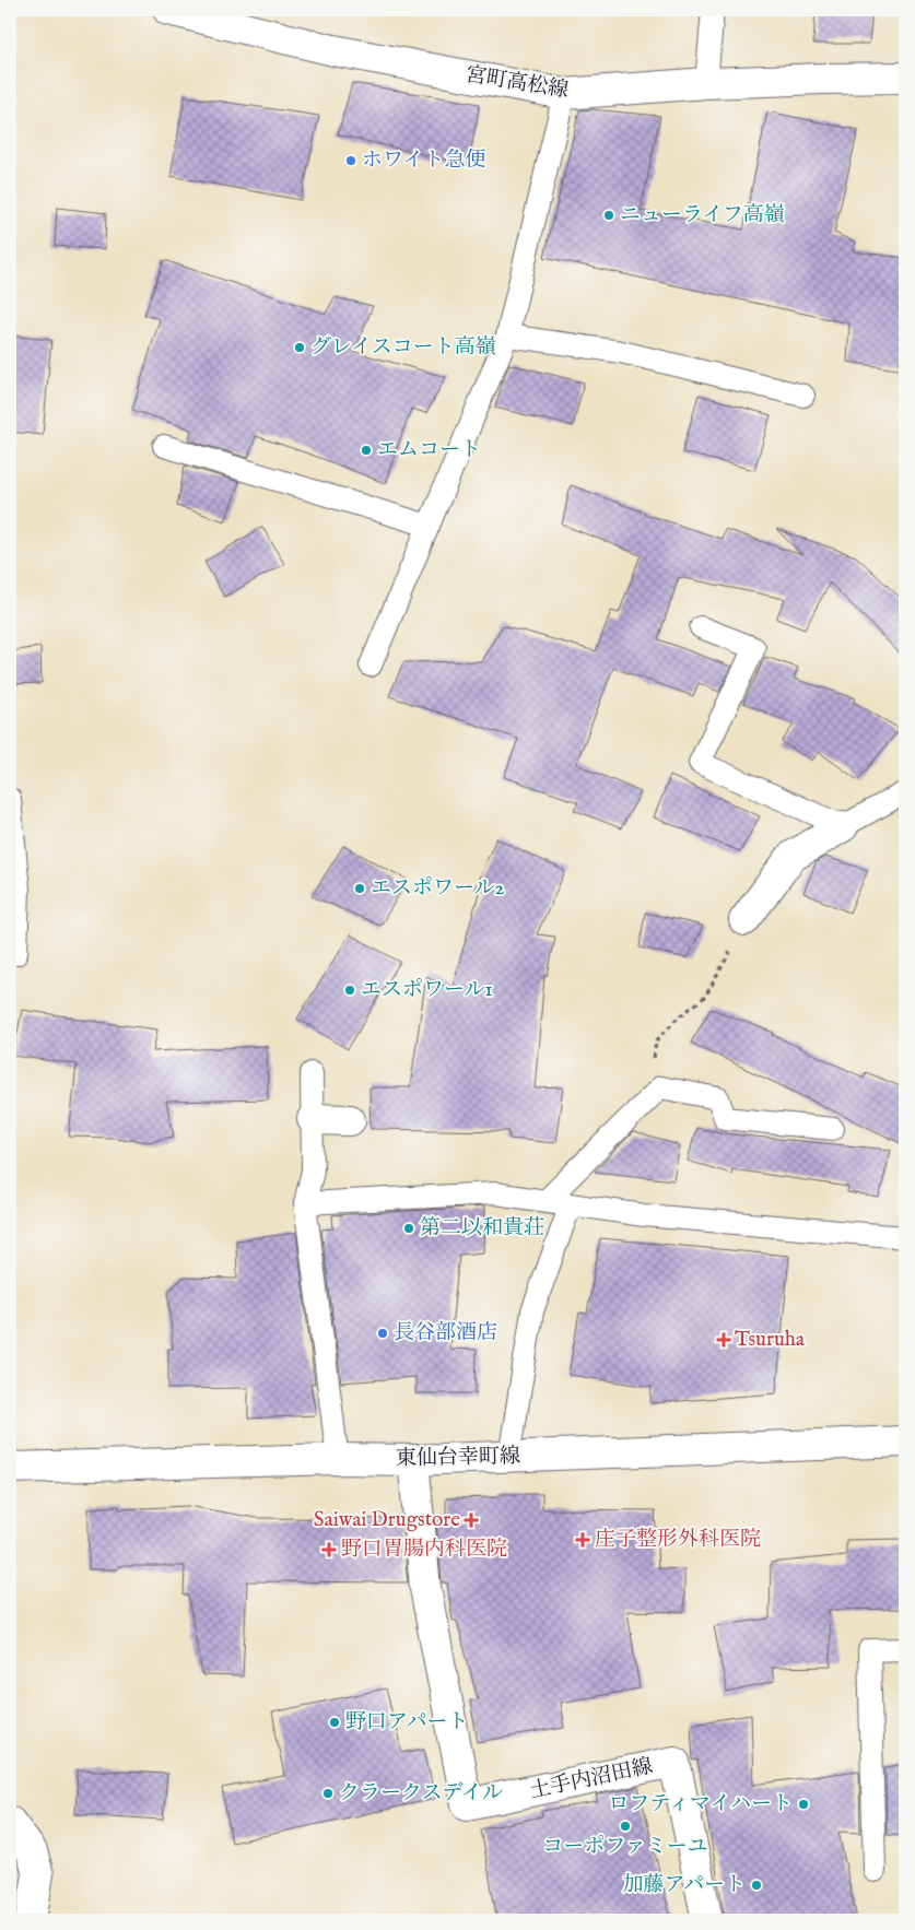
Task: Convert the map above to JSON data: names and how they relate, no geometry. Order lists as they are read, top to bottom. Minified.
{"streets":{"street":["宮町高松線","東仙台幸町線","土手内沼田線"]},"crossings":[["東仙台幸町線","土手内沼田線"]],"places":{"other":["ホワイト急便","ニューライフ高嶺","グレイスコート高嶺","エムコート","エスポワール2","エスポワール1","第二以和貴荘","長谷部酒店","野口アパート","クラークスデイル","ロフティマイハート","コーポファミーユ","加藤アパート"],"health":["Tsuruha","Saiwai Drugstore","庄子整形外科医院","野口胃腸内科医院"]}}
